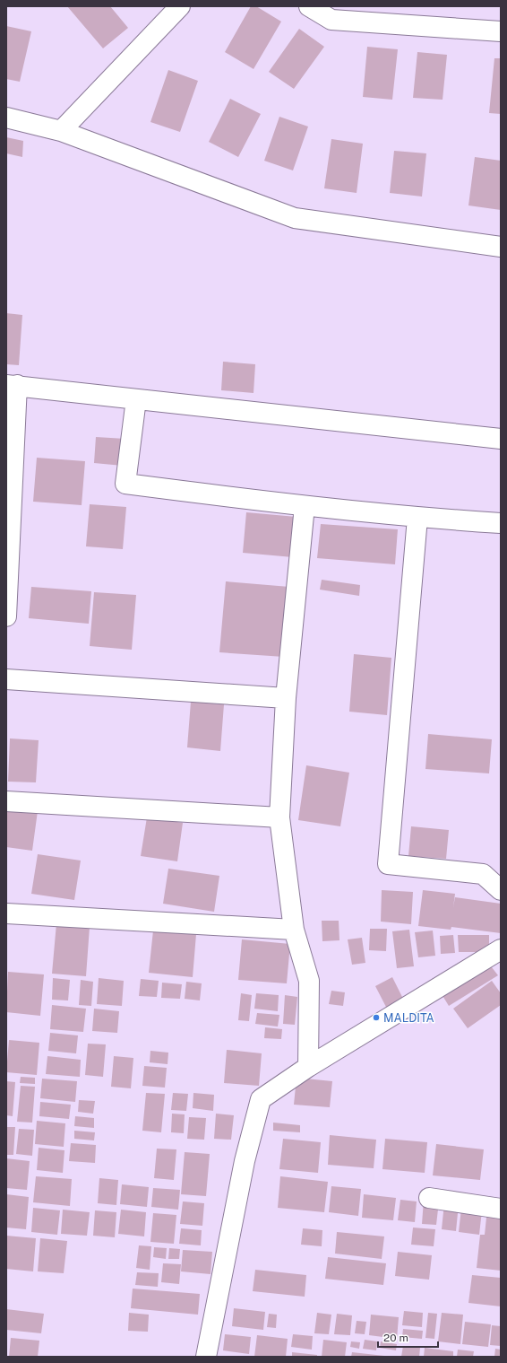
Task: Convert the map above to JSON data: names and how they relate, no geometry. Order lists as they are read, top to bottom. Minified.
{"places":["MALDITA"],"scale_bar":"20 m"}
